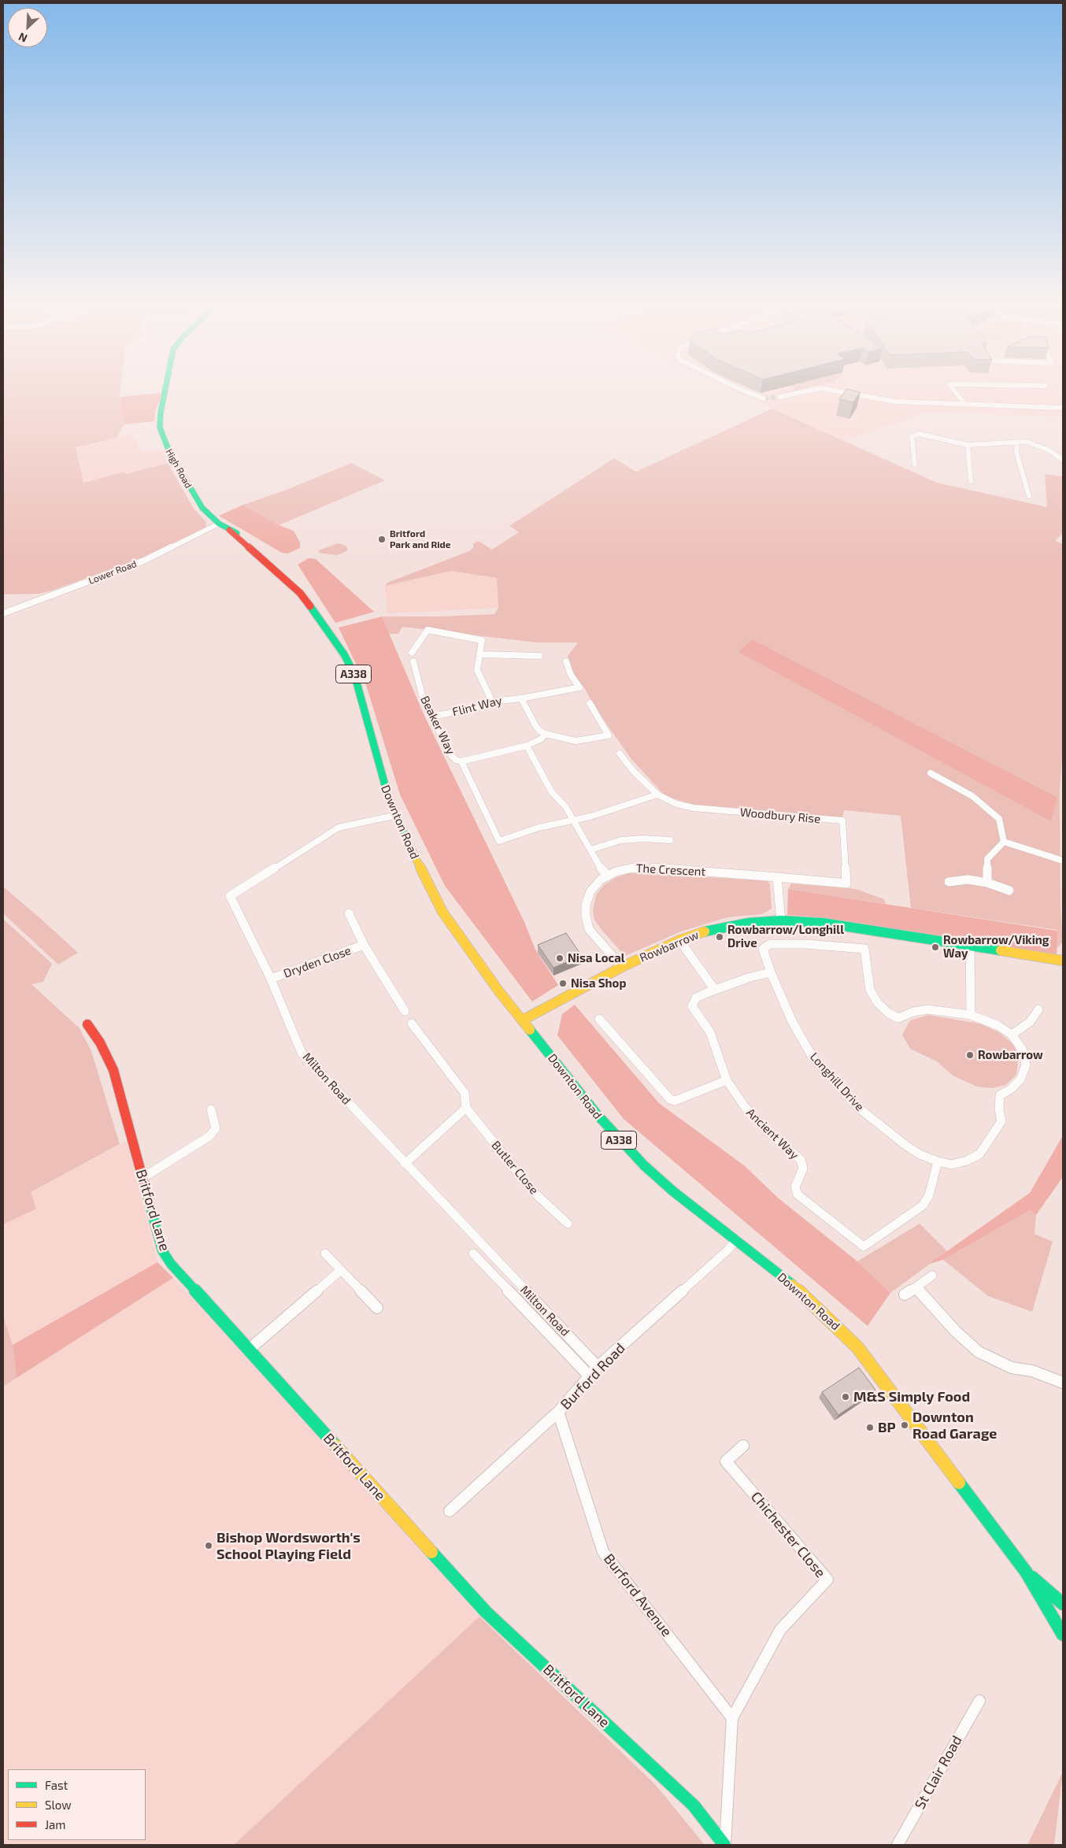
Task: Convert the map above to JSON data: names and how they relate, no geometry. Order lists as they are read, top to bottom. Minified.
{"streets":{"main road":["High Road","A338","Downton Road","Rowbarrow","Britford Lane"],"street":["Lower Road","Flint Way","Beaker Way","Woodbury Rise","The Crescent","Dryden Close","Milton Road","Longhill Drive","Ancient Way","Butler Close","Burford Road","Chichester Close","Burford Avenue","St Clair Road"]},"crossings":[["High Road","Lower Road"],["High Road","Downton Road"],["Lower Road","Downton Road"],["Flint Way","Beaker Way"],["Woodbury Rise","The Crescent"],["Downton Road","Rowbarrow"],["Downton Road","Milton Road"],["Downton Road","Burford Road"],["The Crescent","Rowbarrow"],["Dryden Close","Milton Road"],["Milton Road","Burford Road"],["Longhill Drive","Ancient Way"],["Britford Lane","Chichester Close"],["Burford Road","Burford Avenue"],["Chichester Close","Burford Avenue"]],"places":["Britford Park and Ride","Rowbarrow/Longhill Drive","Rowbarrow/Viking Way","Nisa Local","Nisa Shop","Rowbarrow","M&S Simply Food","Downton Road Garage","BP","Bishop Wordsworth's School Playing Field"],"legend":["Fast","Slow","Jam"],"north":"bottom left"}
